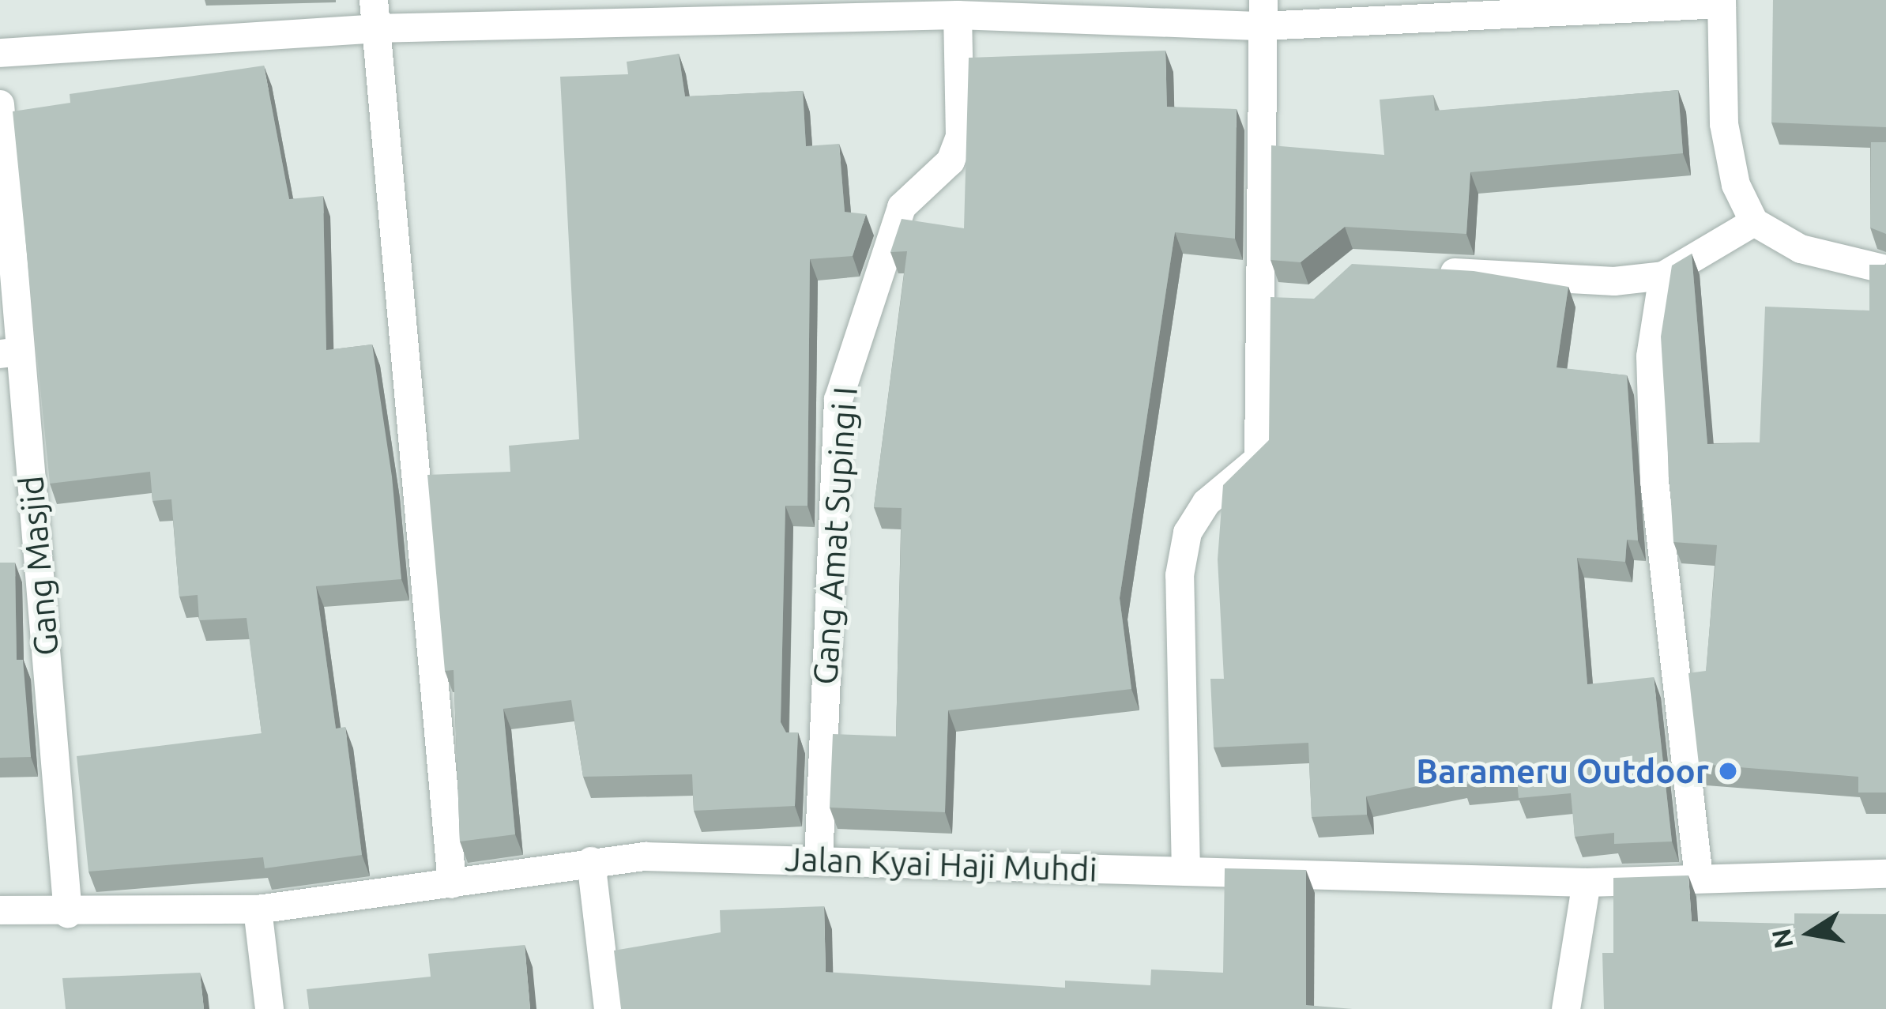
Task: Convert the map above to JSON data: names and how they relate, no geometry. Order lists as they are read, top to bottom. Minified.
{"streets":{"street":["Gang Amat Supingi I","Gang Masjid","Jalan Kyai Haji Muhdi"]},"crossings":[["Gang Amat Supingi I","Jalan Kyai Haji Muhdi"],["Gang Masjid","Jalan Kyai Haji Muhdi"]],"places":["Barameru Outdoor"],"north":"left"}
